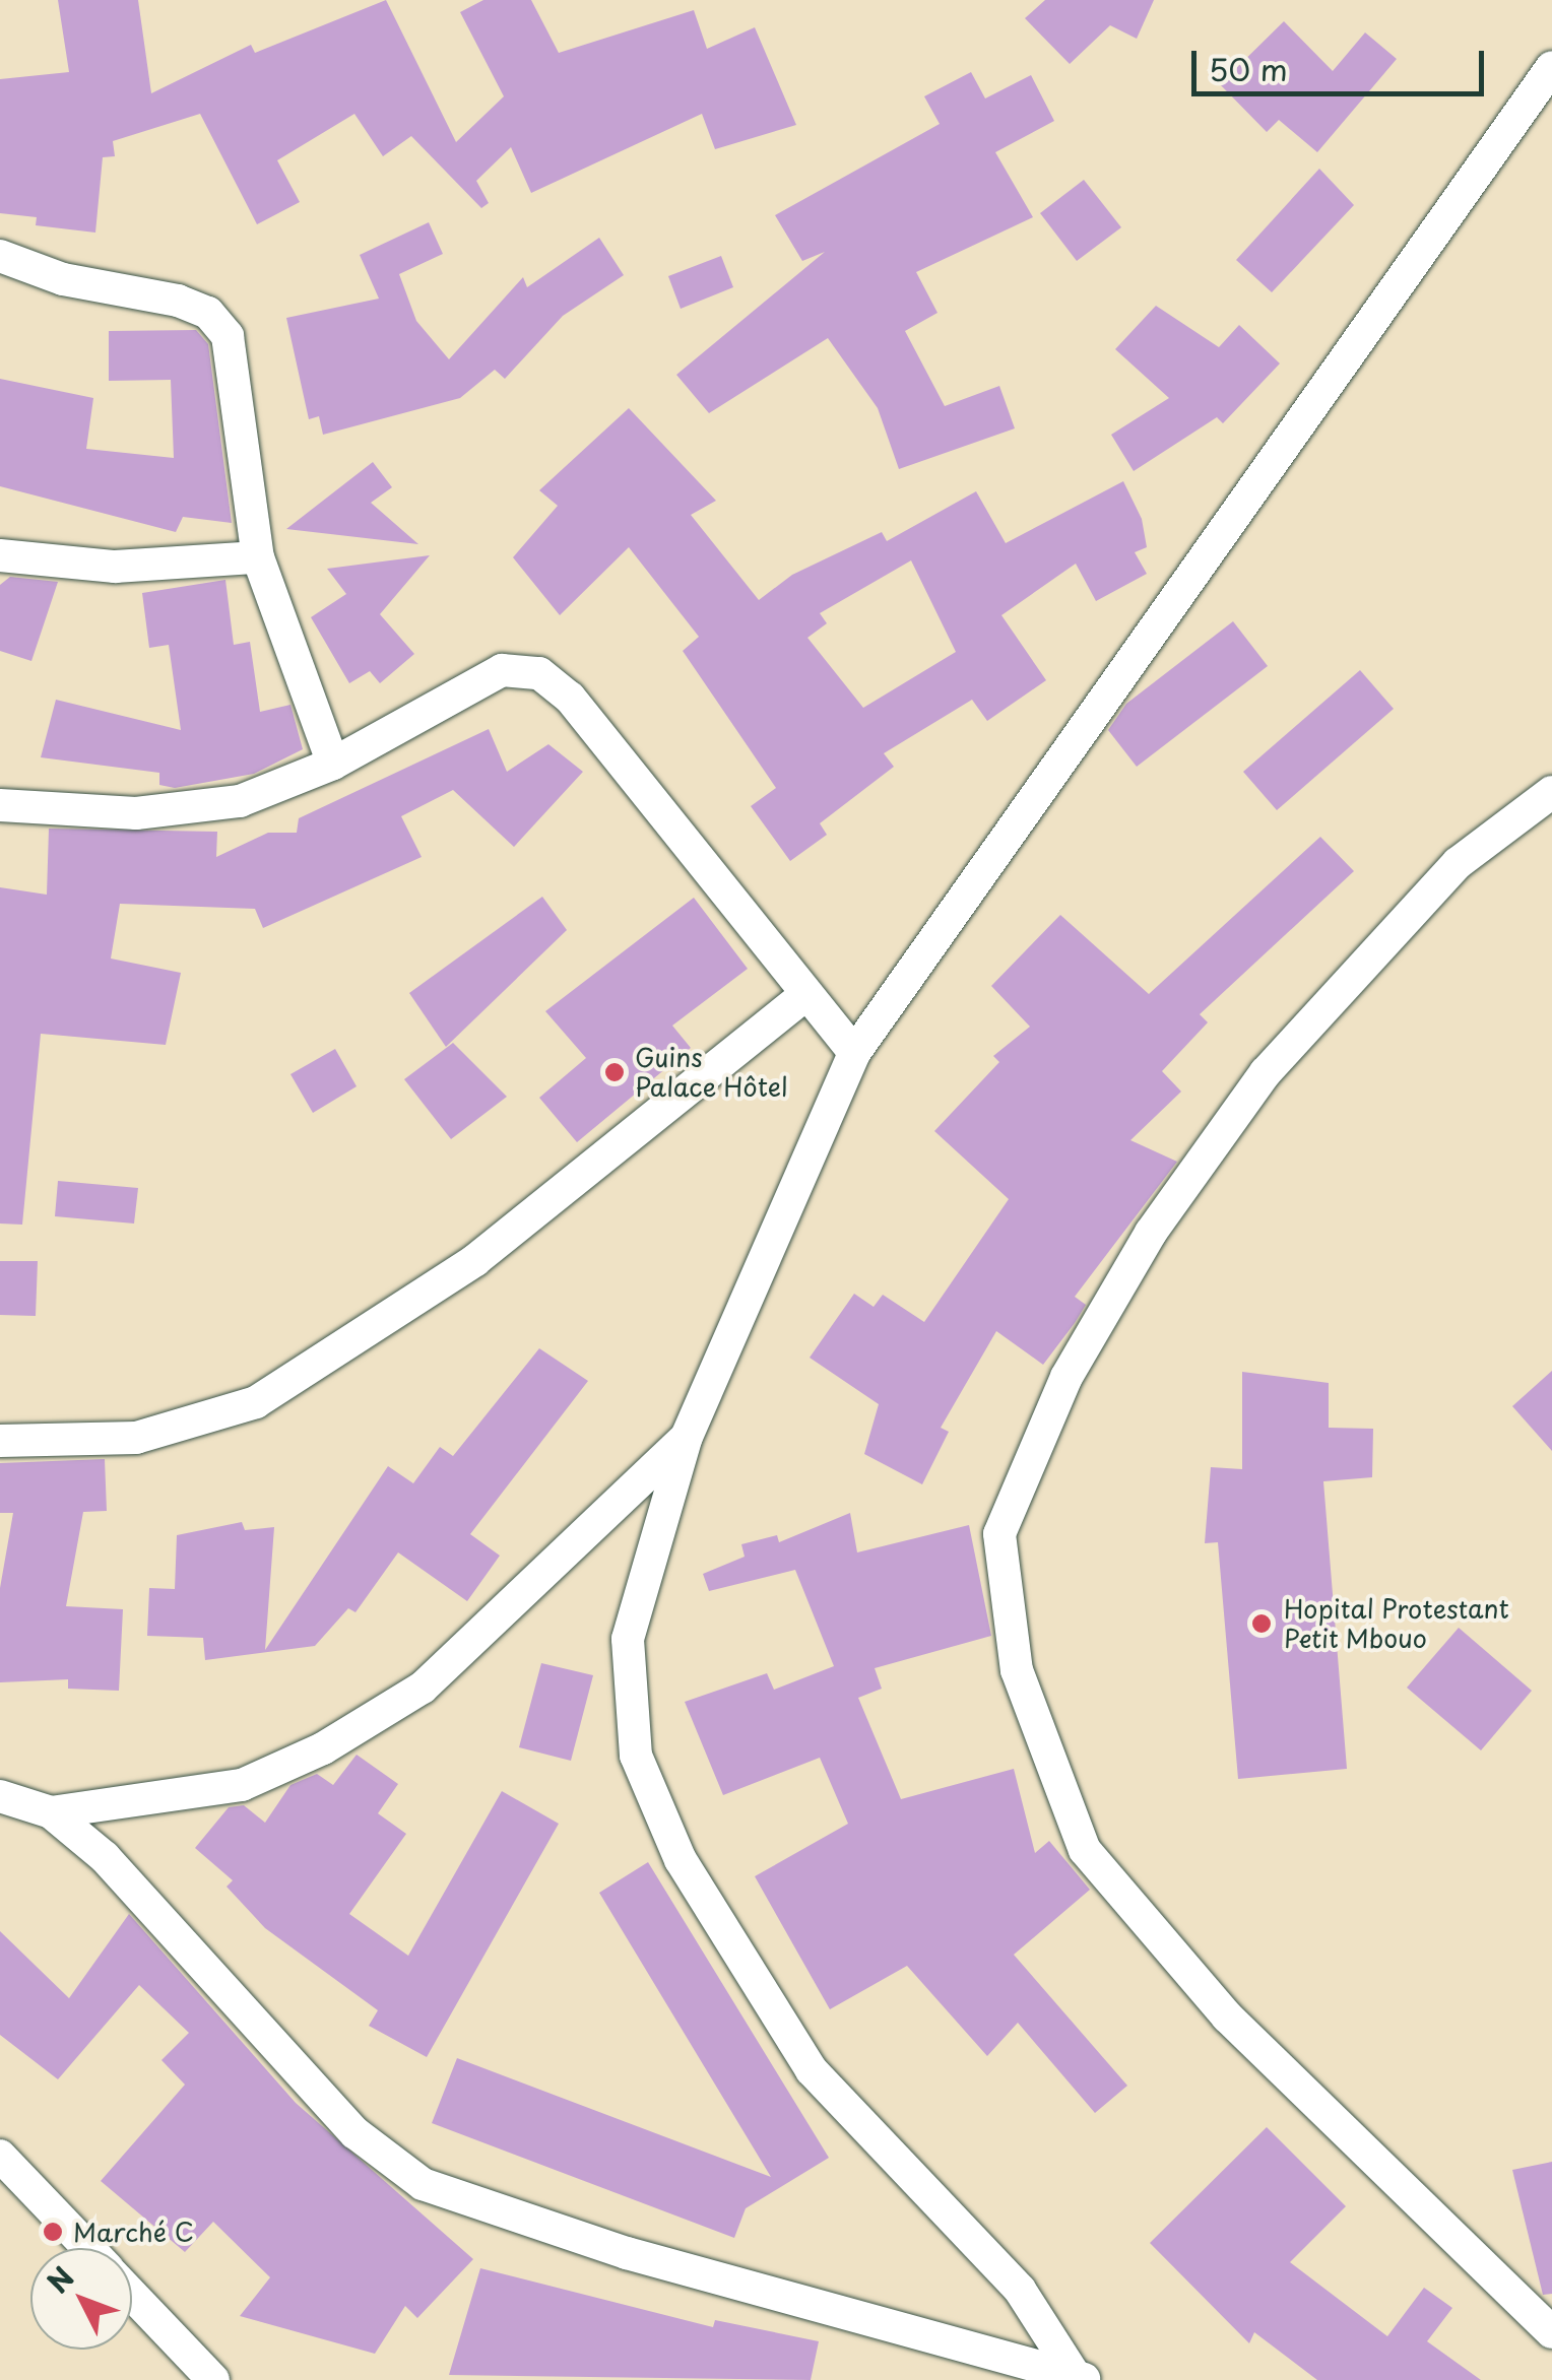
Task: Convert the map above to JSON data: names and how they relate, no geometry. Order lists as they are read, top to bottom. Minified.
{"places":["Guins Palace Hôtel","Hopital Protestant Petit Mbouo","Marché C"],"scale_bar":"50 m","north":"top left"}
